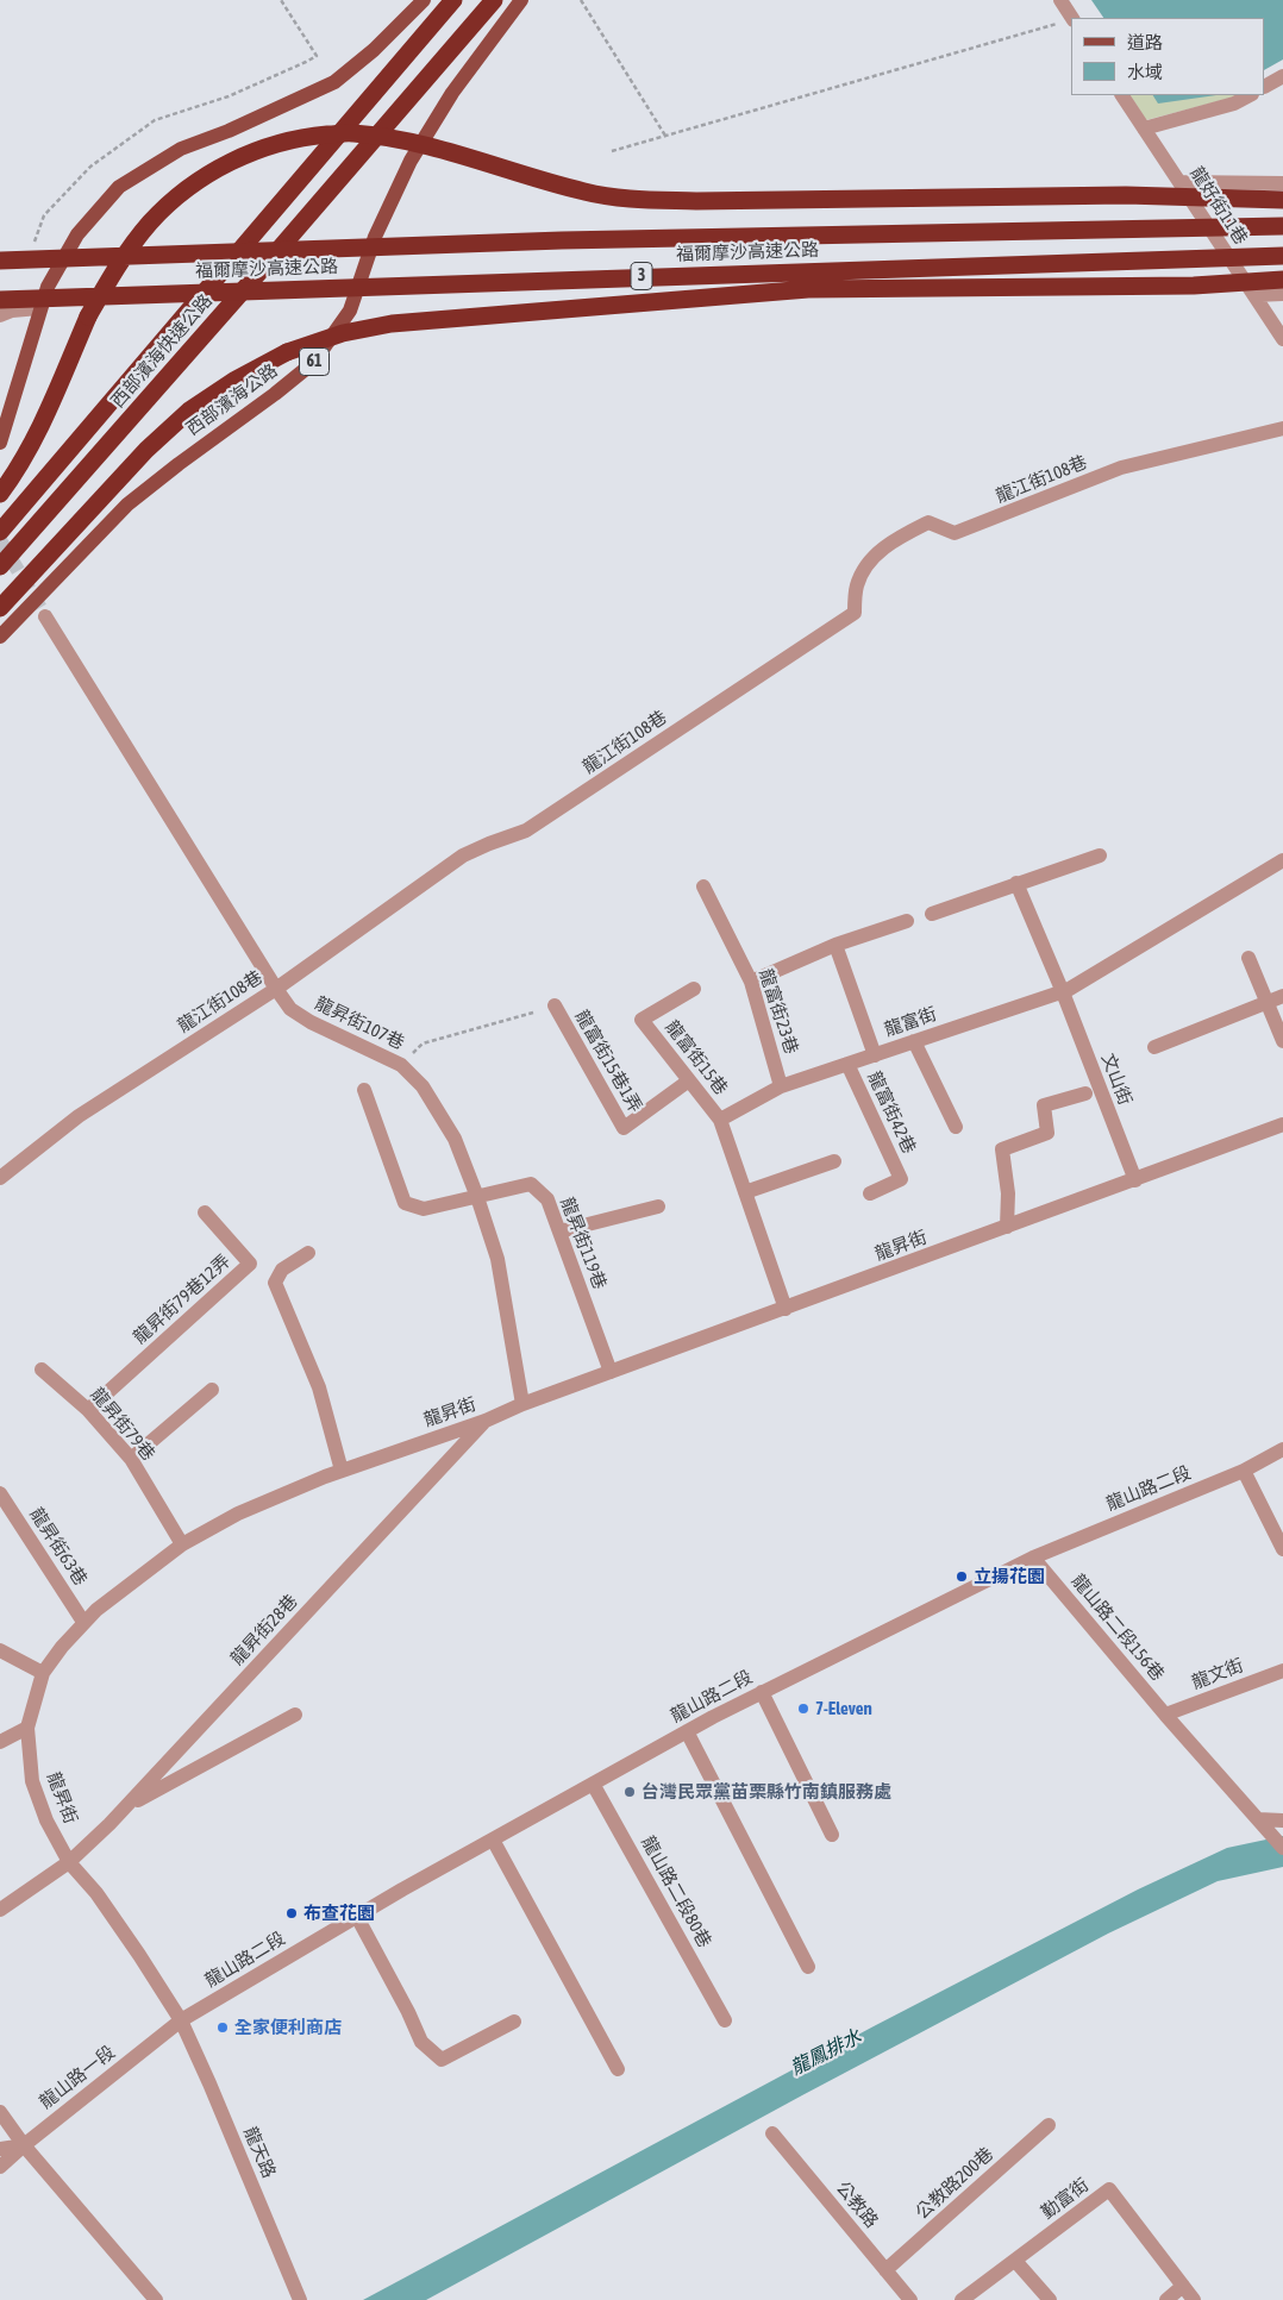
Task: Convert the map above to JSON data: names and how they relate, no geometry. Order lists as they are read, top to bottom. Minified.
{"streets":{"highway":["福爾摩沙高速公路","3","西部濱海快速公路"],"main road":["61","西部濱海公路"],"street":["龍好街11巷","龍江街108巷","龍富街23巷","龍富街","龍昇街107巷","龍富街15巷","龍富街15巷1弄","文山街","龍富街42巷","龍昇街119巷","龍昇街","龍昇街79巷12弄","龍昇街79巷","龍山路二段","龍昇街63巷","龍山路二段156巷","龍昇街28巷","龍文街","龍山路二段80巷","龍山路一段","龍天路","公教路200巷","勤富街","公教路"]},"crossings":[["龍江街108巷","龍昇街107巷"],["龍富街23巷","龍富街"],["龍富街","龍富街15巷"],["龍富街","文山街"],["龍富街","龍富街42巷"],["龍昇街107巷","龍昇街119巷"],["龍昇街107巷","龍昇街"],["龍富街15巷","龍富街15巷1弄"],["文山街","龍昇街"],["龍昇街119巷","龍昇街"],["龍昇街","龍昇街79巷"],["龍昇街","龍山路二段"],["龍昇街","龍昇街63巷"],["龍昇街","龍昇街28巷"],["龍昇街","龍山路一段"],["龍昇街","龍天路"],["龍昇街79巷12弄","龍昇街79巷"],["龍山路二段","龍山路二段156巷"],["龍山路二段","龍山路二段80巷"],["龍山路二段","龍山路一段"],["龍山路二段","龍天路"],["龍山路二段156巷","龍文街"],["龍山路一段","龍天路"],["公教路200巷","公教路"]],"water":["龍鳳排水"],"places":["立揚花園","7-Eleven","台灣民眾黨苗栗縣竹南鎮服務處","布查花園","全家便利商店"],"legend":["道路","水域"]}
